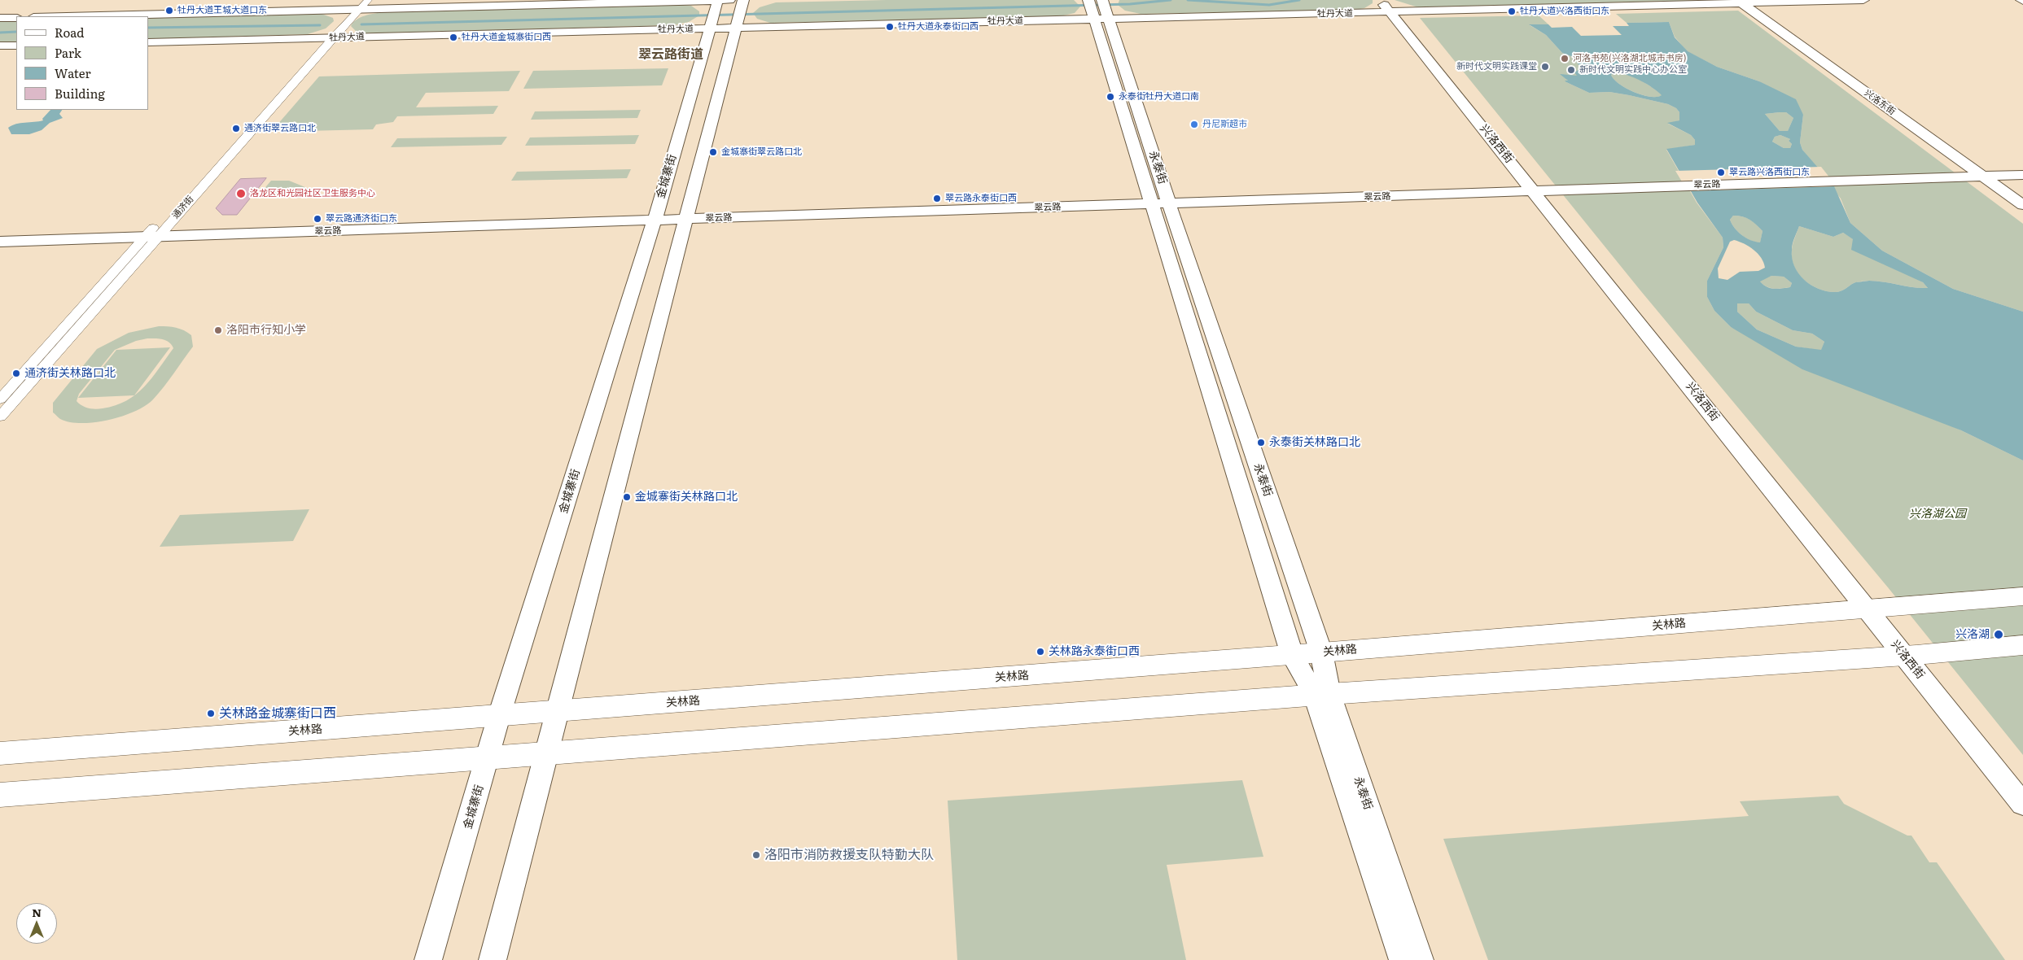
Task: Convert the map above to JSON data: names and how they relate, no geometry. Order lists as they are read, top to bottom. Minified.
{"streets":{"main road":["牡丹大道","兴洛东街","兴洛西街","永泰街","金城寨街","翠云路","关林路"],"street":["通济街"]},"crossings":[["牡丹大道","兴洛东街"],["牡丹大道","兴洛西街"],["牡丹大道","永泰街"],["牡丹大道","金城寨街"],["牡丹大道","通济街"],["兴洛东街","翠云路"],["兴洛西街","翠云路"],["兴洛西街","关林路"],["永泰街","翠云路"],["永泰街","关林路"],["金城寨街","翠云路"],["金城寨街","关林路"],["翠云路","通济街"]],"districts":["翠云路街道"],"parks":["兴洛湖公园"],"places":["牡丹大道王城大道口东","牡丹大道兴洛西街口东","牡丹大道永泰街口西","牡丹大道金城寨街口西","河洛书苑(兴洛湖北城市书房)","新时代文明实践课堂","新时代文明实践中心办公室","永泰街牡丹大道口南","丹尼斯超市","通济街翠云路口北","金城寨街翠云路口北","翠云路兴洛西街口东","洛龙区和光园社区卫生服务中心","翠云路永泰街口西","翠云路通济街口东","洛阳市行知小学","通济街关林路口北","永泰街关林路口北","金城寨街关林路口北","兴洛湖","关林路永泰街口西","关林路金城寨街口西","洛阳市消防救援支队特勤大队"],"legend":["Road","Park","Water","Building"],"north":"top"}
